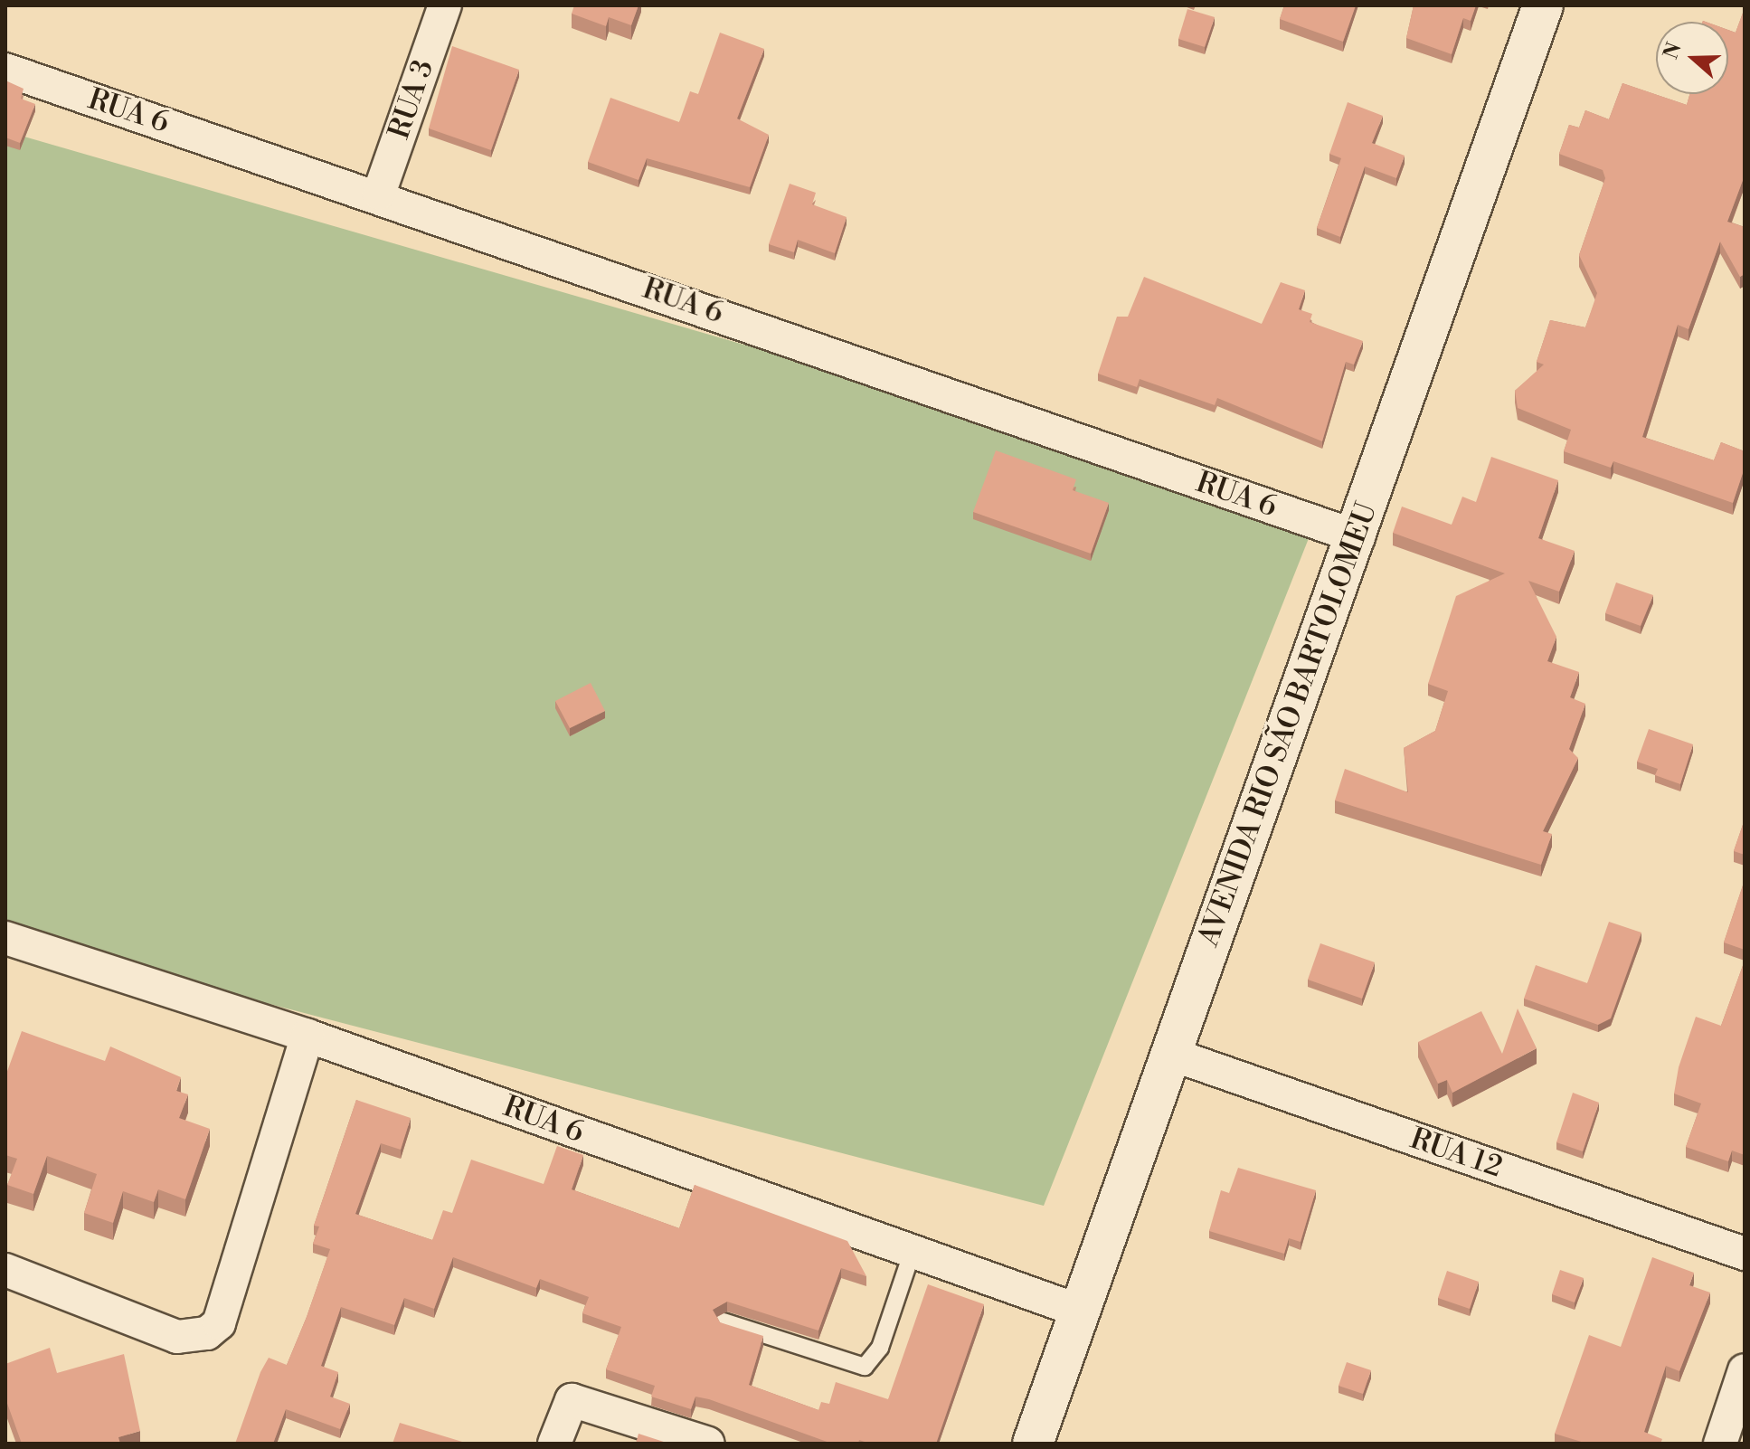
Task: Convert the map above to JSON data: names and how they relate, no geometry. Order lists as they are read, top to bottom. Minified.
{"streets":{"street":["RUA 3","RUA 6","AVENIDA RIO SÃO BARTOLOMEU","RUA 12"]},"crossings":[["RUA 3","RUA 6"],["RUA 6","AVENIDA RIO SÃO BARTOLOMEU"],["AVENIDA RIO SÃO BARTOLOMEU","RUA 12"]],"north":"left"}
